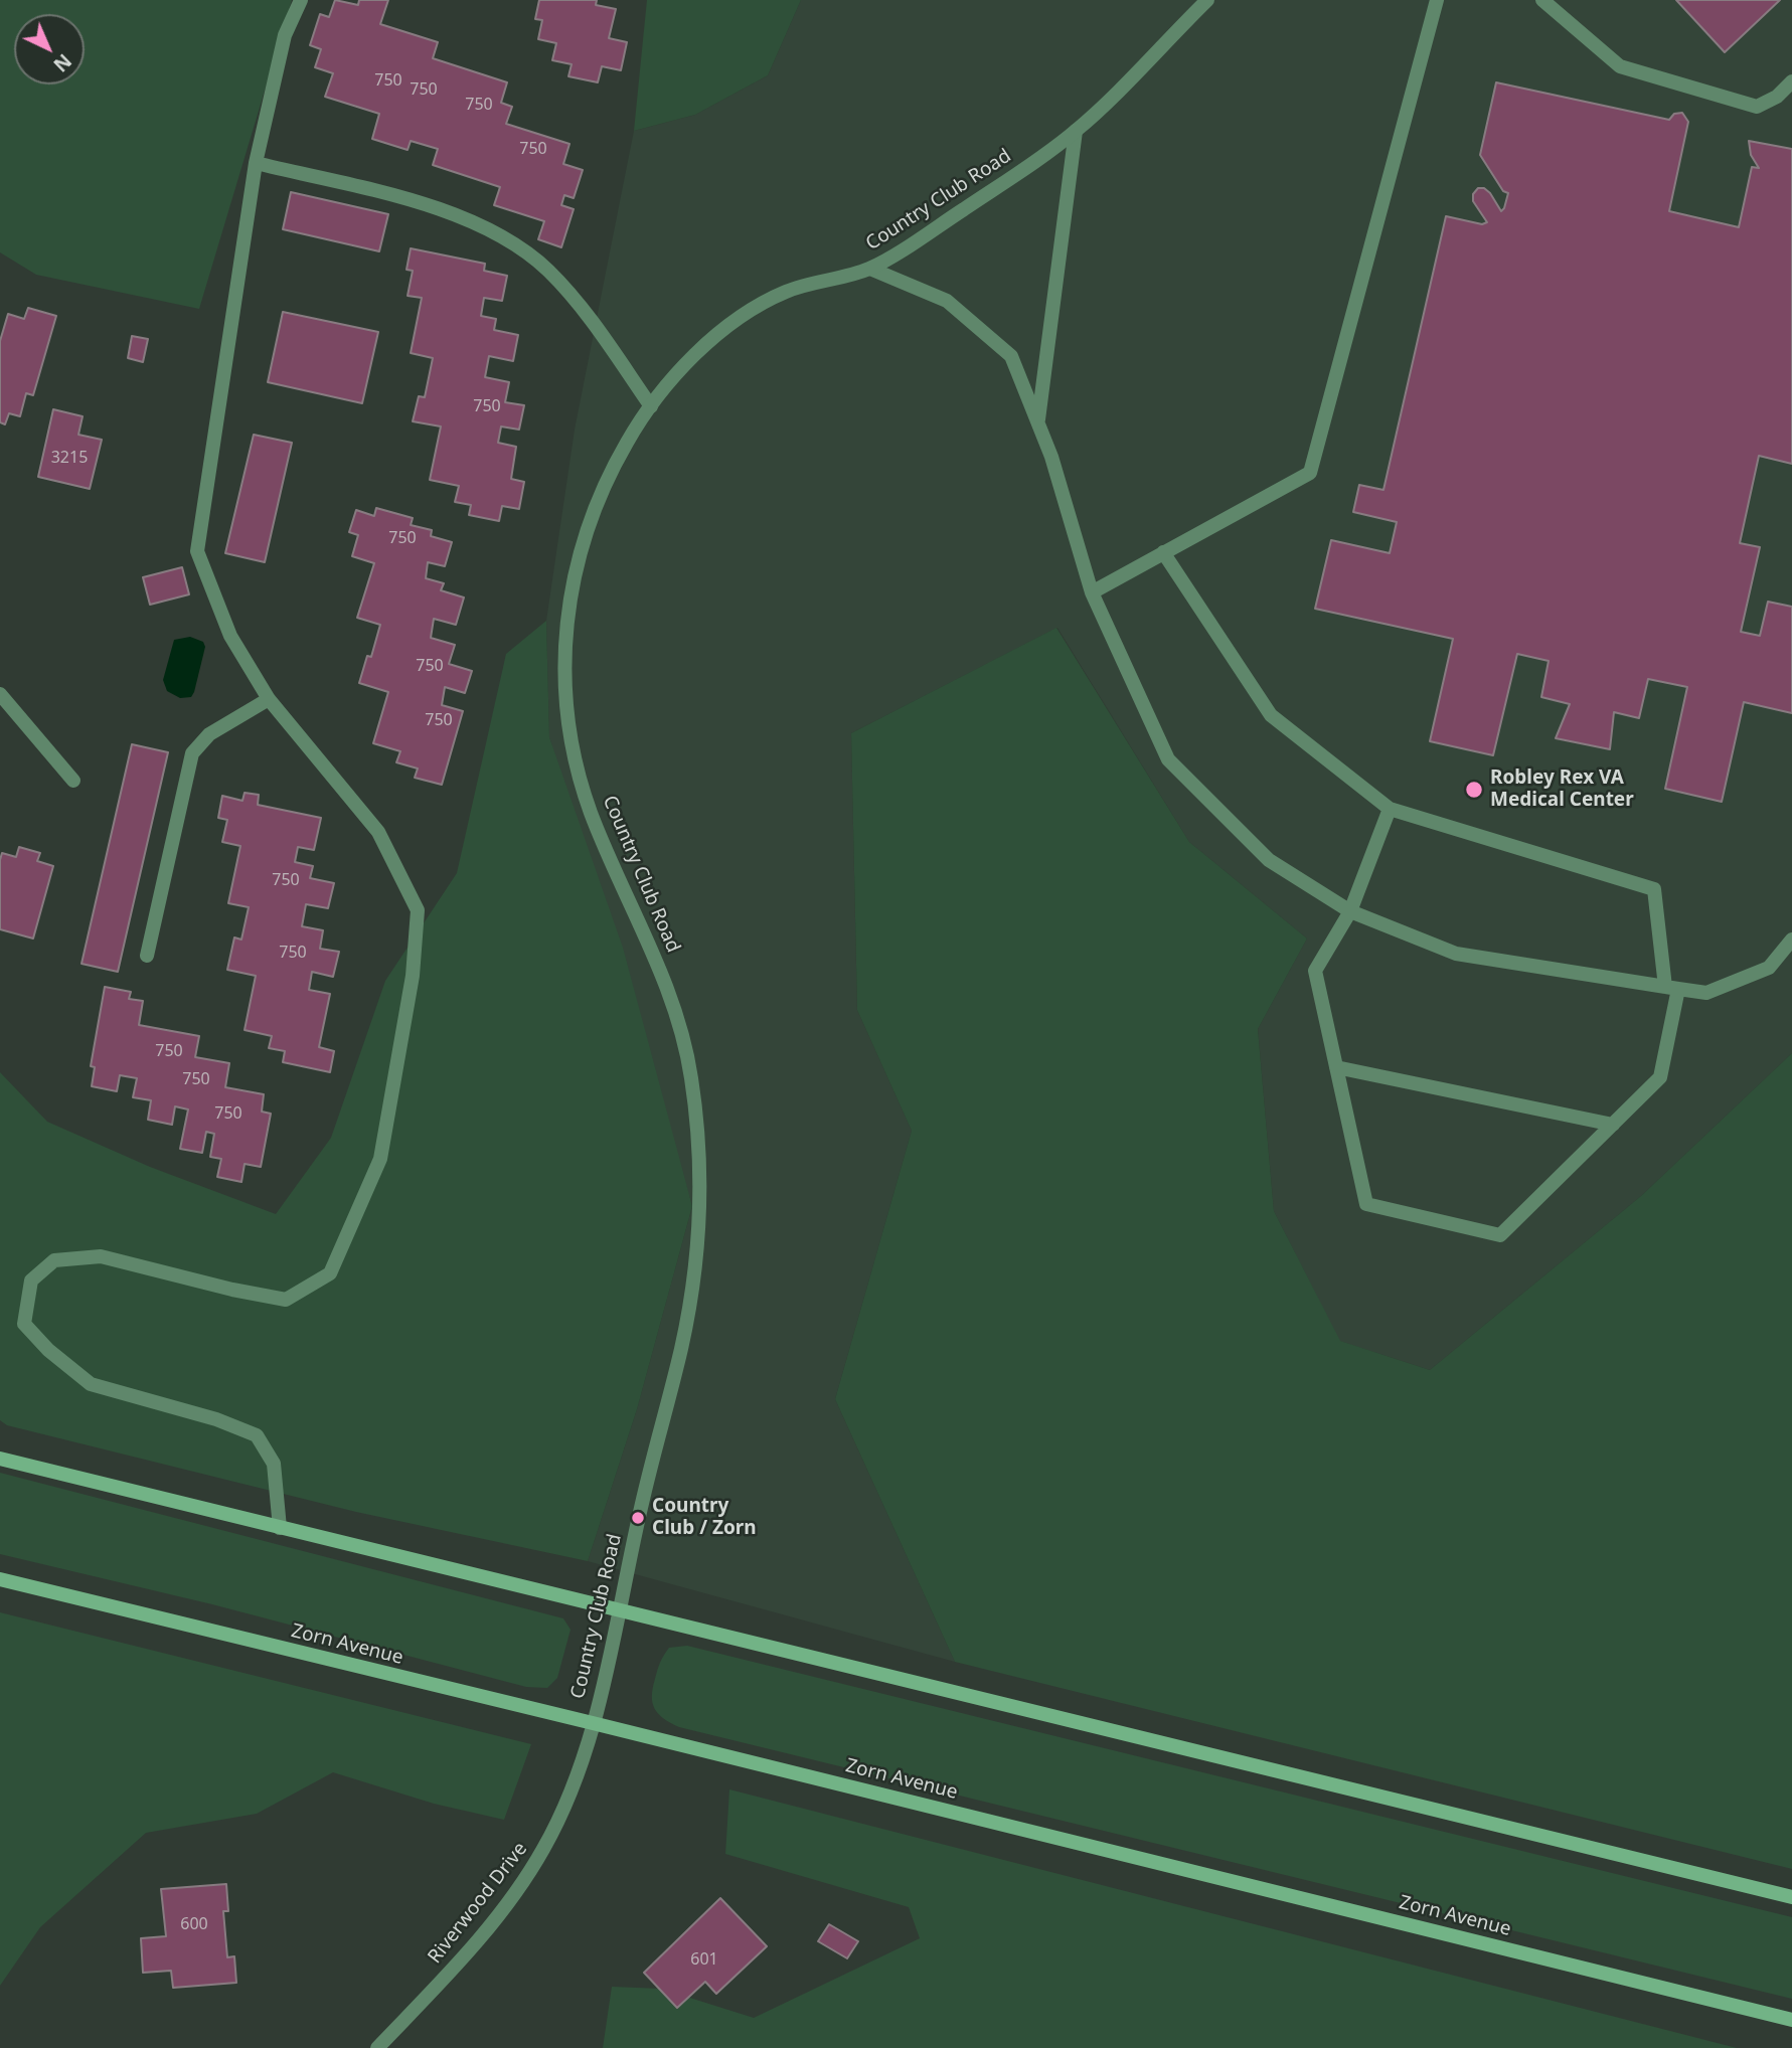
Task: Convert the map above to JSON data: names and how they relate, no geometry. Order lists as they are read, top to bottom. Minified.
{"streets":{"main road":["Zorn Avenue"],"street":["Country Club Road","Riverwood Drive"]},"crossings":[["Country Club Road","Zorn Avenue"],["Country Club Road","Riverwood Drive"],["Zorn Avenue","Riverwood Drive"]],"places":["Robley Rex VA Medical Center","Country Club / Zorn"],"house_numbers":["750","750","750","750","750","3215","750","750","750","750","750","750","750","750","600","601"],"north":"bottom right"}
